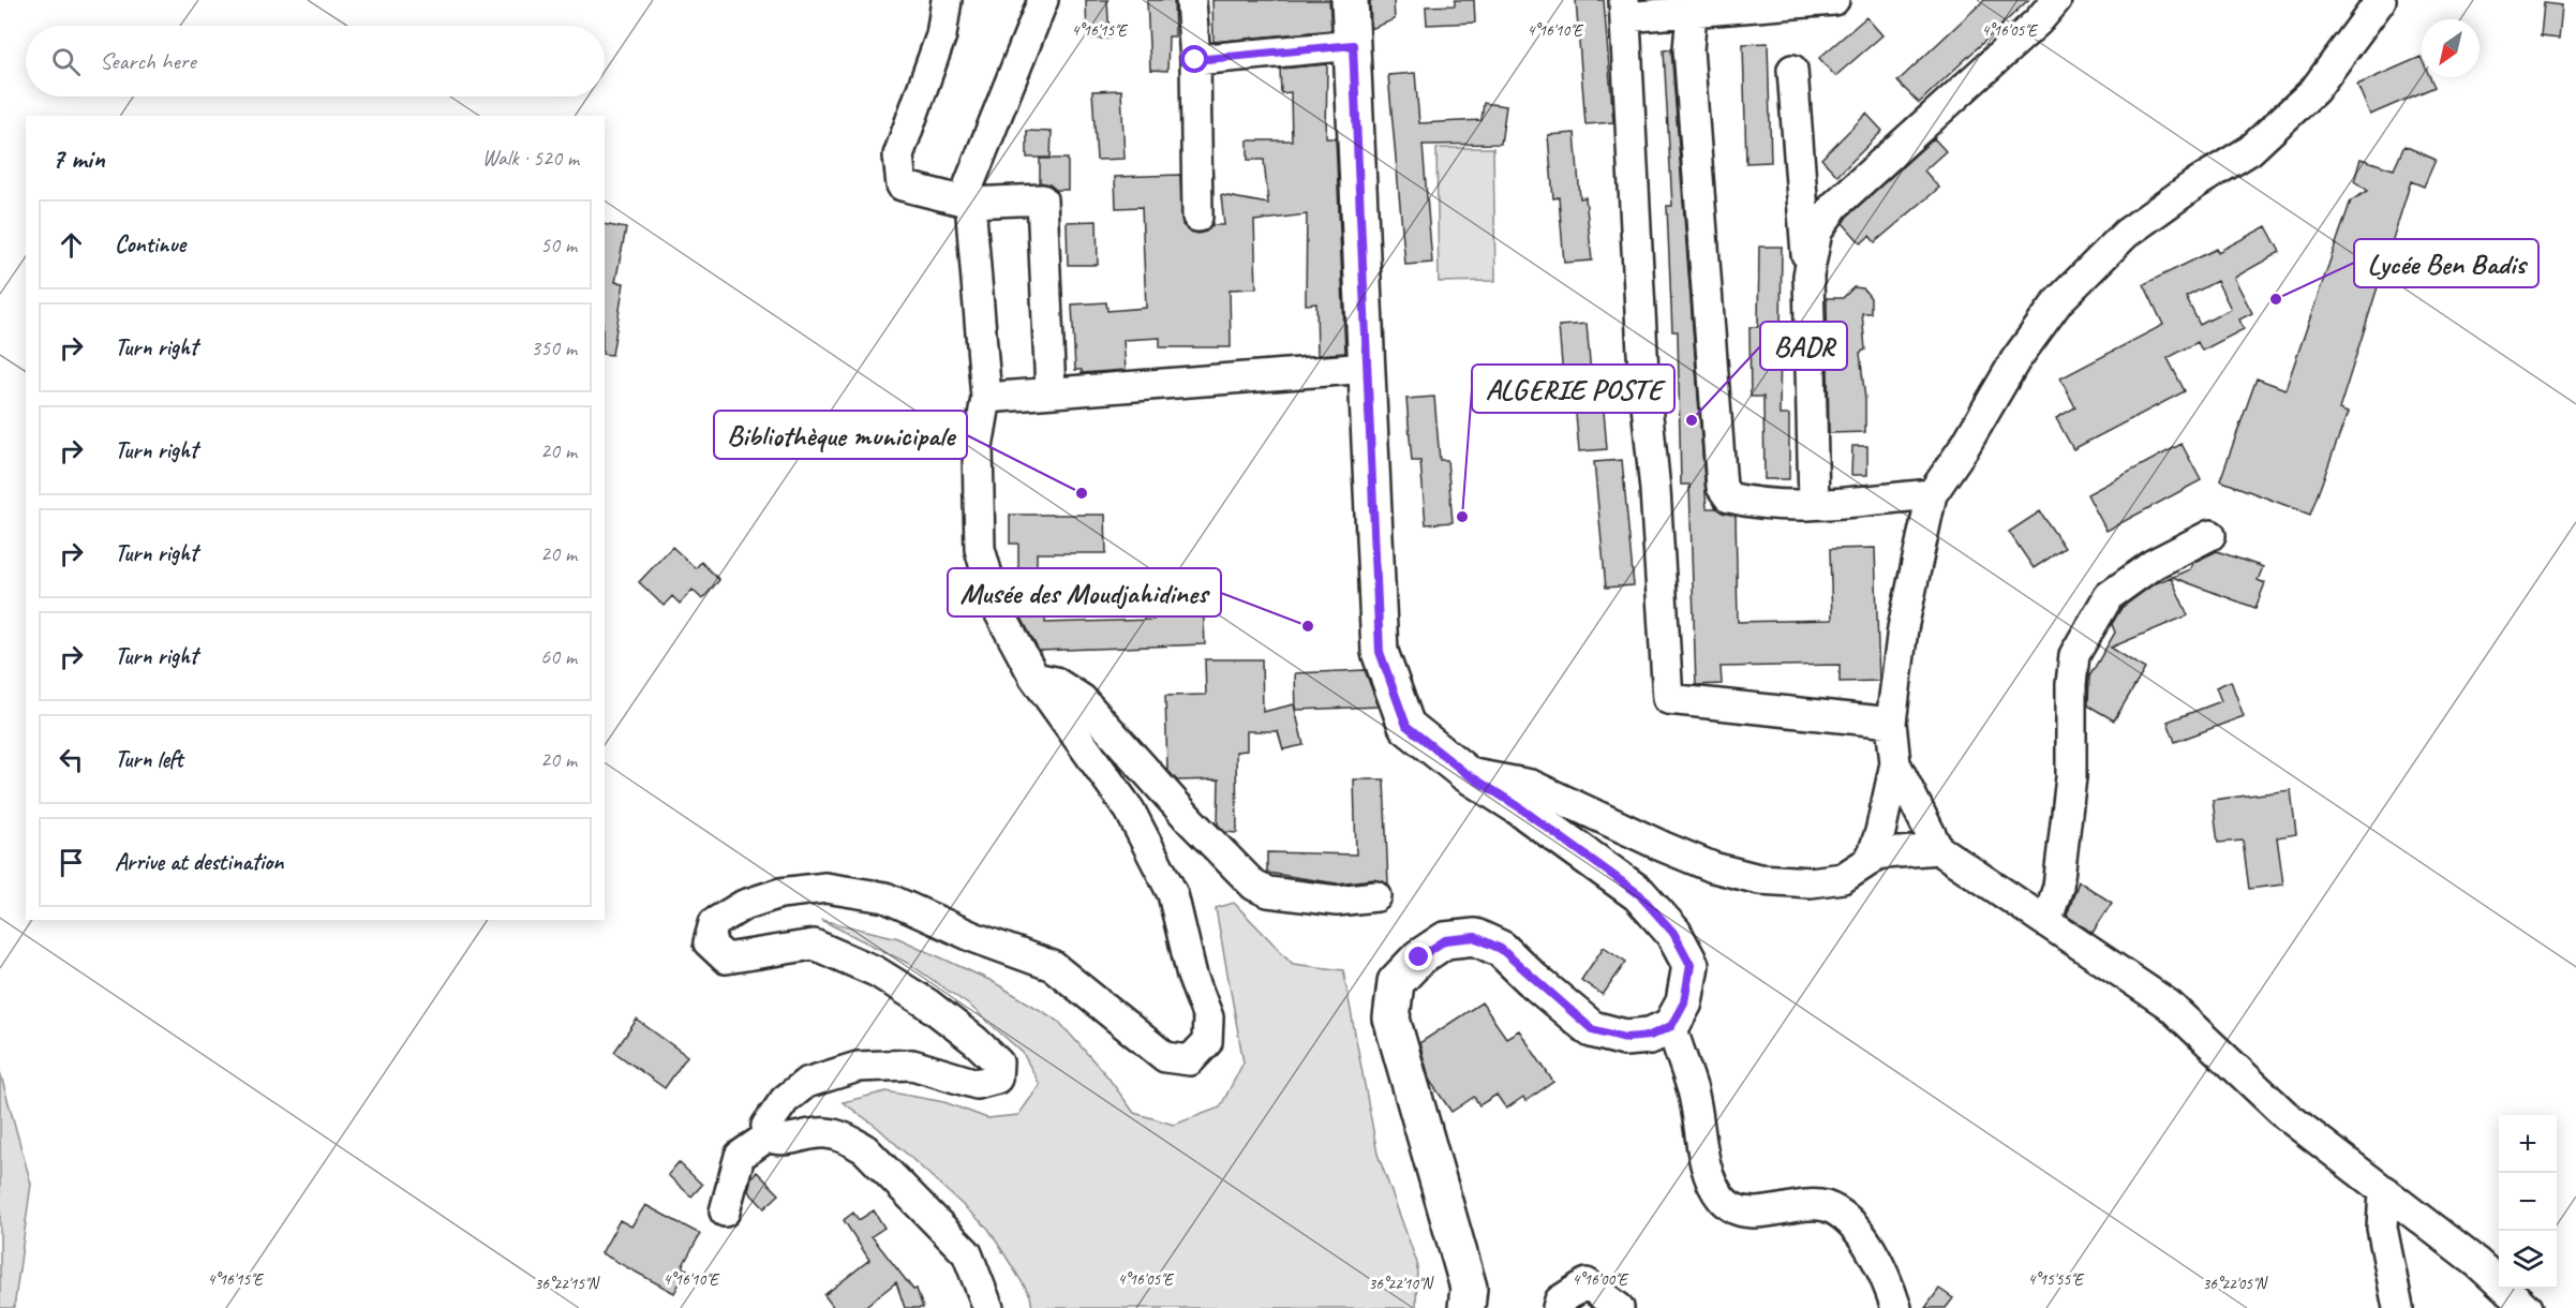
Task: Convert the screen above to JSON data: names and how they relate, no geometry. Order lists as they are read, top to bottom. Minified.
{"places":["Lycée Ben Badis","BADR","Bibliothèque municipale","ALGERIE POSTE","Musée des Moudjahidines"],"north":"bottom left","page":{"search":"Search here","heading":["7 min","Walk · 520 m"],"list":[["Continue","50 m"],["Turn right","350 m"],["Turn right","20 m"],["Turn right","20 m"],["Turn right","60 m"],["Turn left","20 m"],"Arrive at destination"],"map_buttons":["+","−"]},"coordinates":["4°16'15\"E","4°16'10\"E","4°16'05\"E","4°16'00\"E","4°15'55\"E","36°22'15\"N","36°22'10\"N","36°22'05\"N"]}
